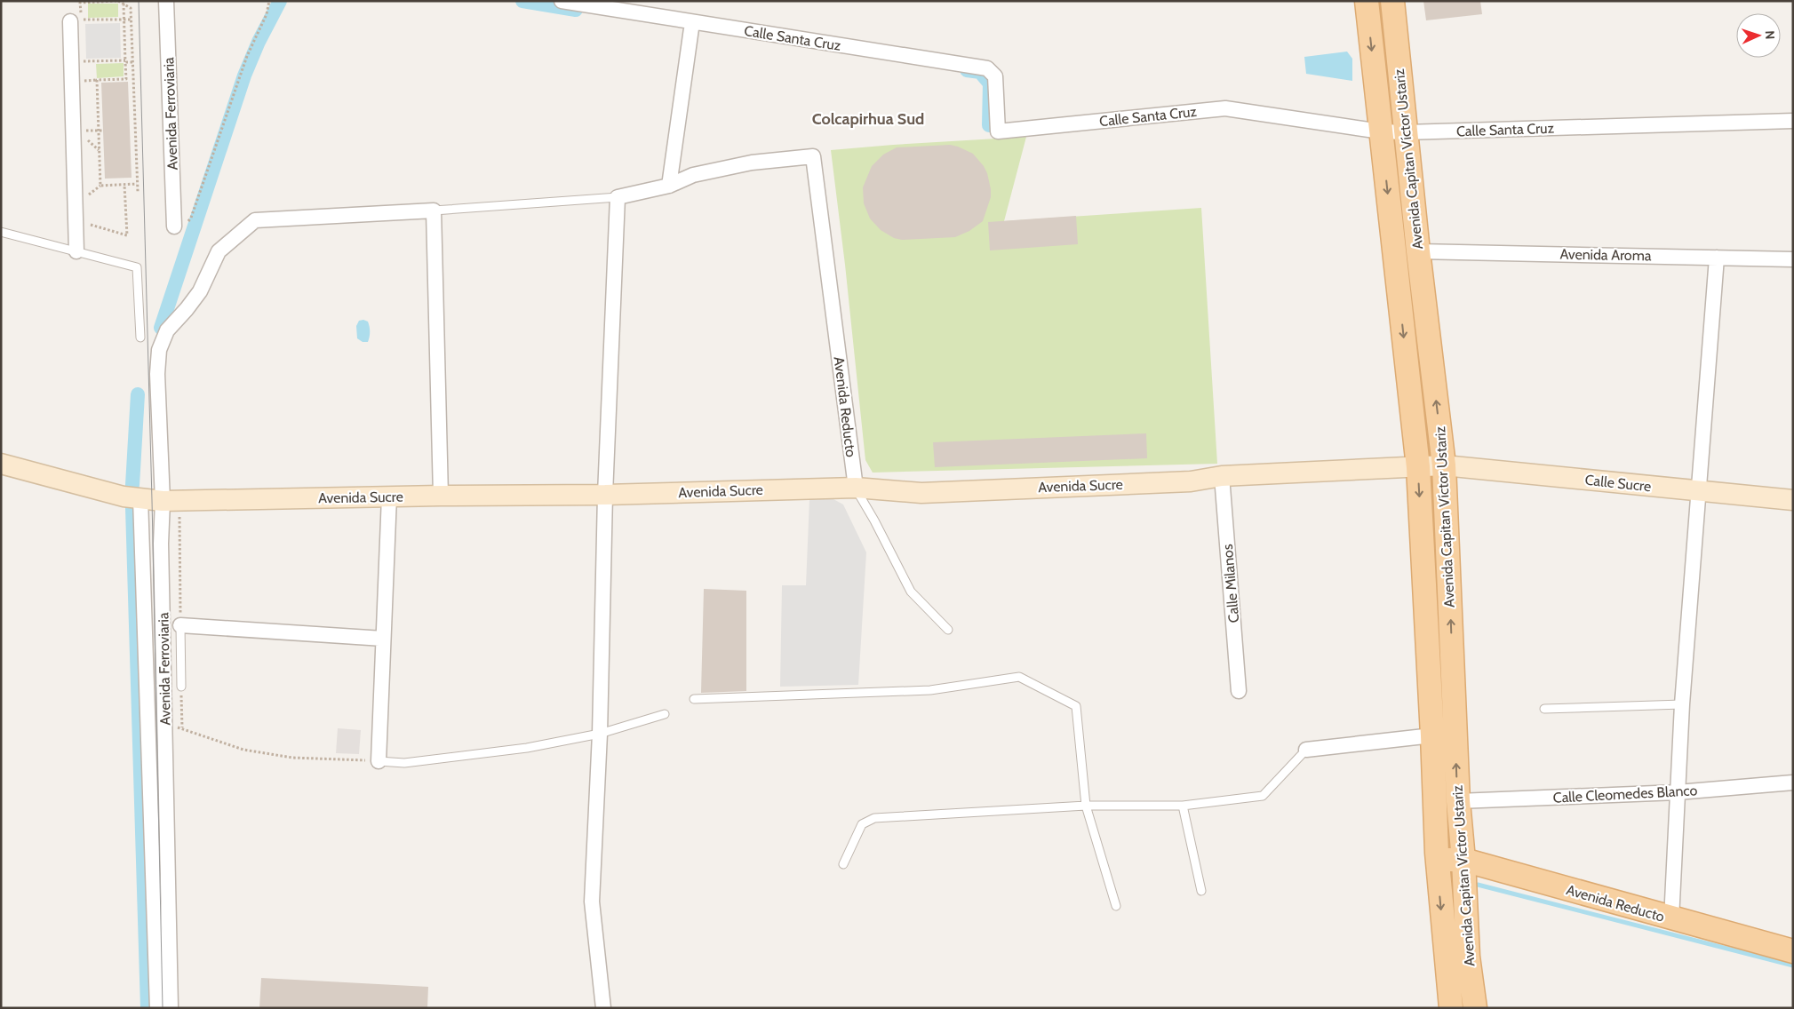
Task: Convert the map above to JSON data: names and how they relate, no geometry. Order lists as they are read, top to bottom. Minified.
{"streets":{"main road":["Avenida Capitan Víctor Ustariz","Avenida Reducto"],"street":["Calle Santa Cruz","Avenida Ferroviaria","Avenida Aroma","Calle Sucre","Avenida Sucre","Calle Milanos","Calle Cleomedes Blanco"]},"crossings":[["Calle Santa Cruz","Avenida Capitan Víctor Ustariz"],["Avenida Ferroviaria","Avenida Sucre"],["Avenida Capitan Víctor Ustariz","Avenida Aroma"],["Avenida Capitan Víctor Ustariz","Avenida Reducto"],["Avenida Capitan Víctor Ustariz","Calle Sucre"],["Avenida Capitan Víctor Ustariz","Avenida Sucre"],["Avenida Capitan Víctor Ustariz","Calle Cleomedes Blanco"],["Avenida Reducto","Avenida Sucre"],["Calle Sucre","Avenida Sucre"],["Avenida Sucre","Calle Milanos"]],"districts":["Colcapirhua Sud"],"north":"right"}
